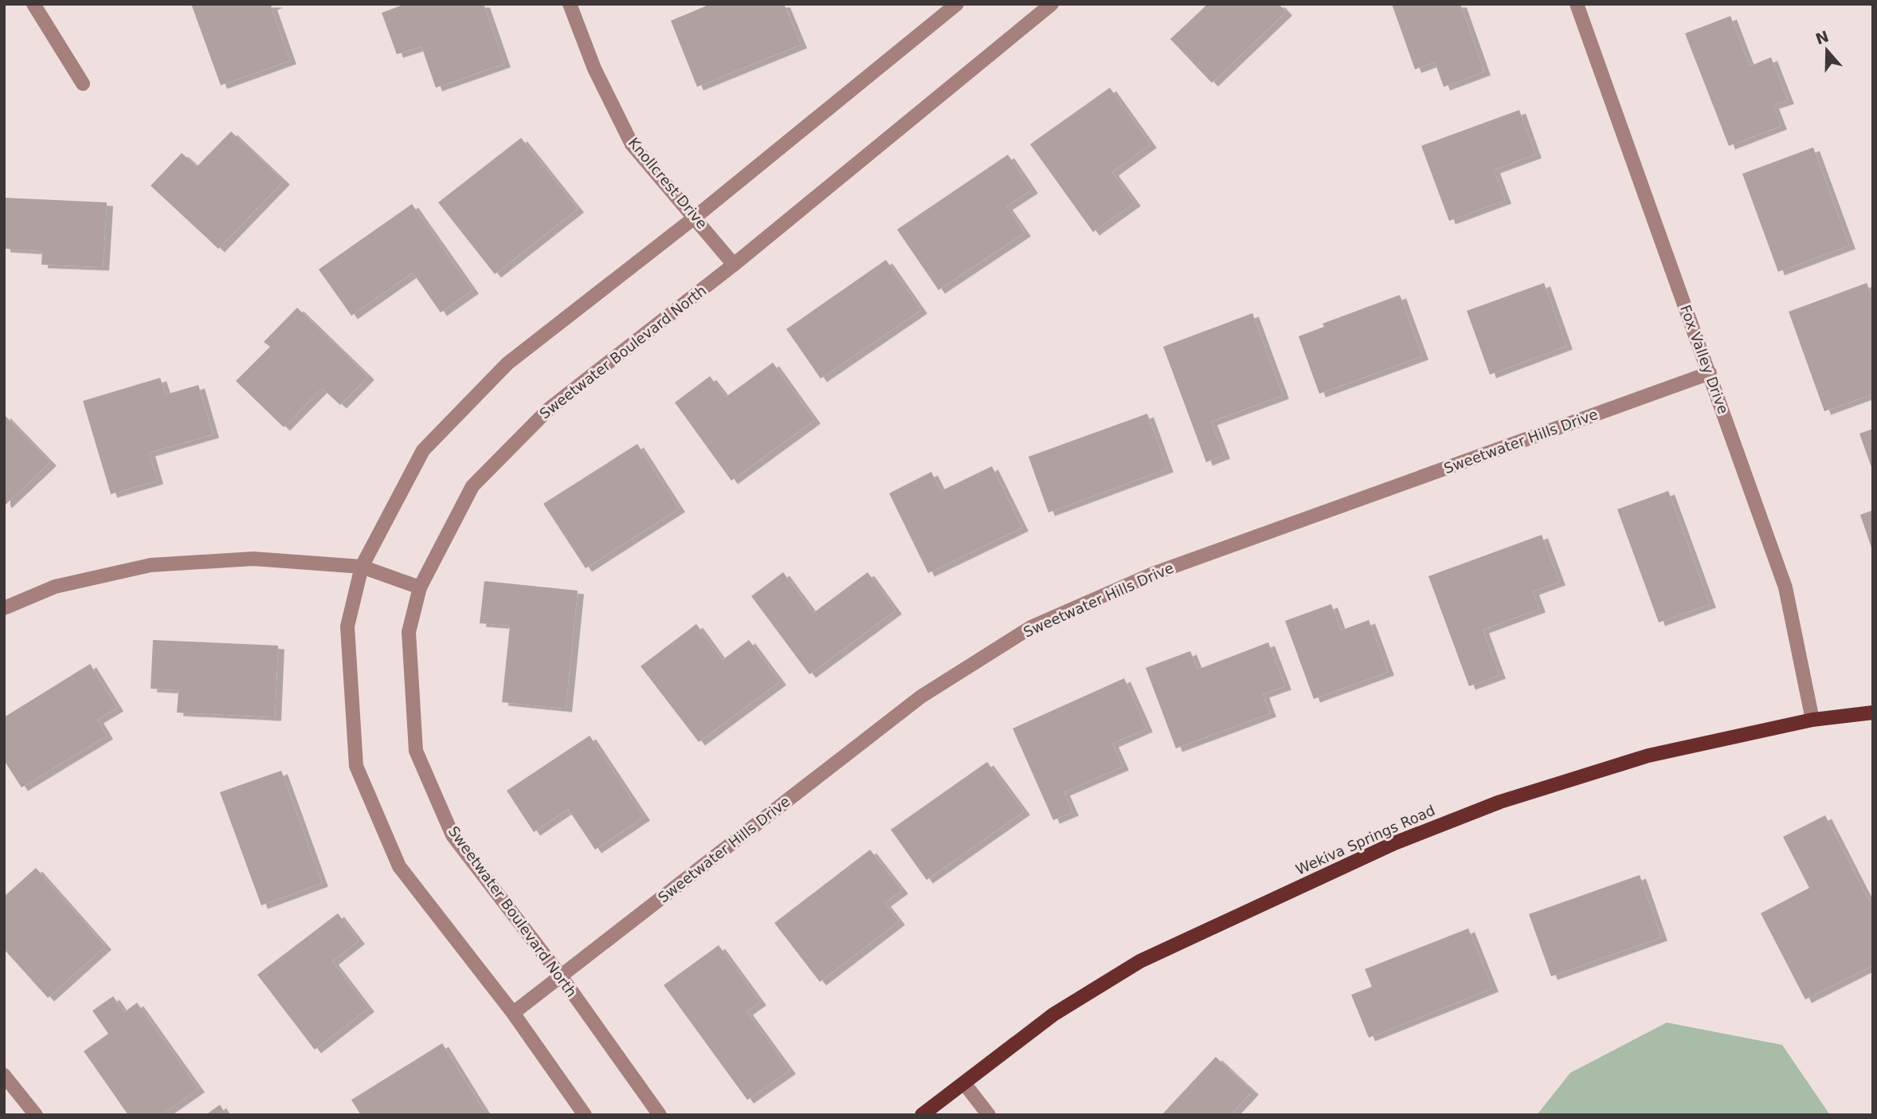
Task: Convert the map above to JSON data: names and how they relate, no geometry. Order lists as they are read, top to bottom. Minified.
{"streets":{"main road":["Wekiva Springs Road"],"street":["Knollcrest Drive","Sweetwater Boulevard North","Fox Valley Drive","Sweetwater Hills Drive"]},"crossings":[["Knollcrest Drive","Sweetwater Boulevard North"],["Sweetwater Boulevard North","Sweetwater Hills Drive"],["Fox Valley Drive","Sweetwater Hills Drive"],["Fox Valley Drive","Wekiva Springs Road"]],"north":"top"}
